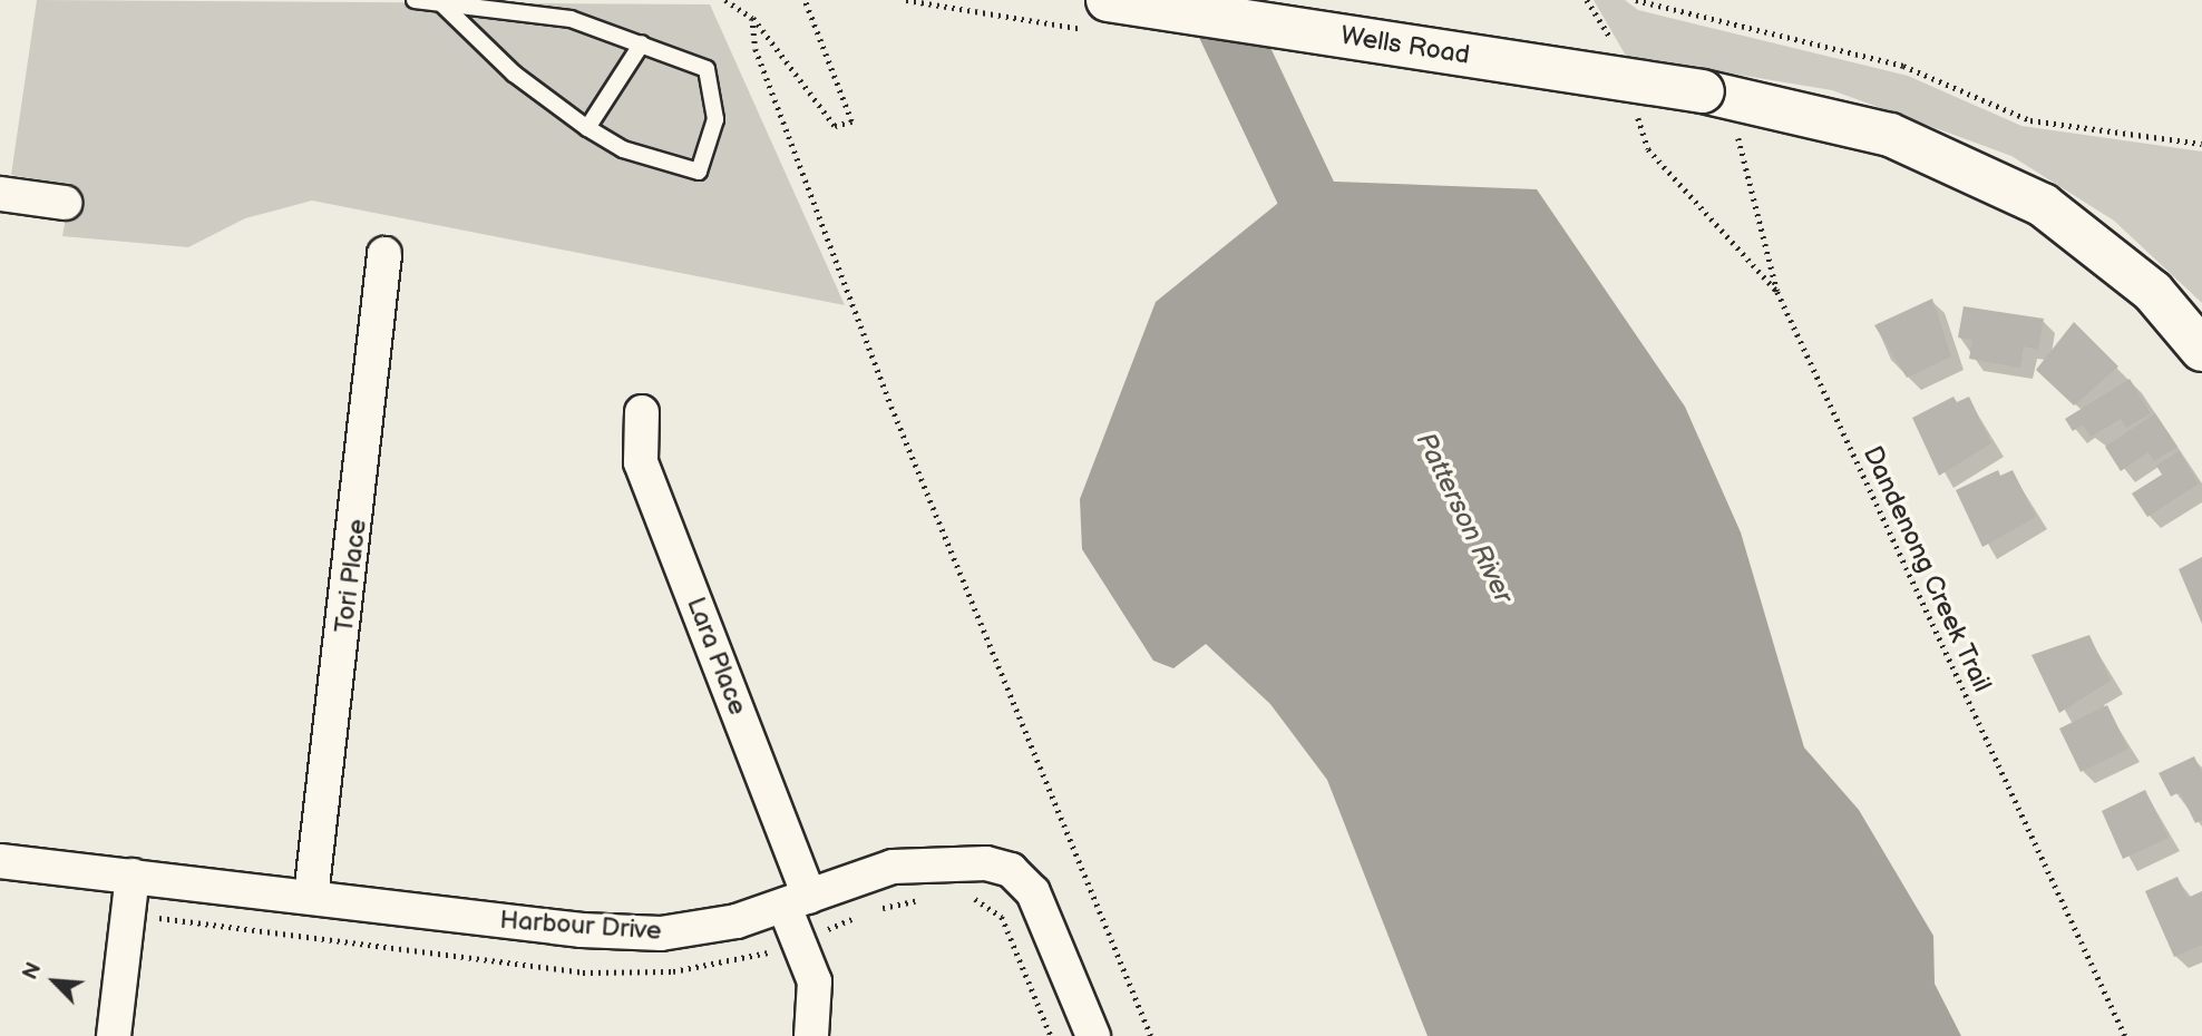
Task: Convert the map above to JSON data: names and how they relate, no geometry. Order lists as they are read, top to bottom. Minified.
{"streets":{"main road":["Wells Road"],"street":["Tori Place","Lara Place","Harbour Drive"],"path":["Dandenong Creek Trail"]},"crossings":[["Tori Place","Harbour Drive"],["Lara Place","Harbour Drive"]],"water":["Patterson River"],"north":"top left"}
